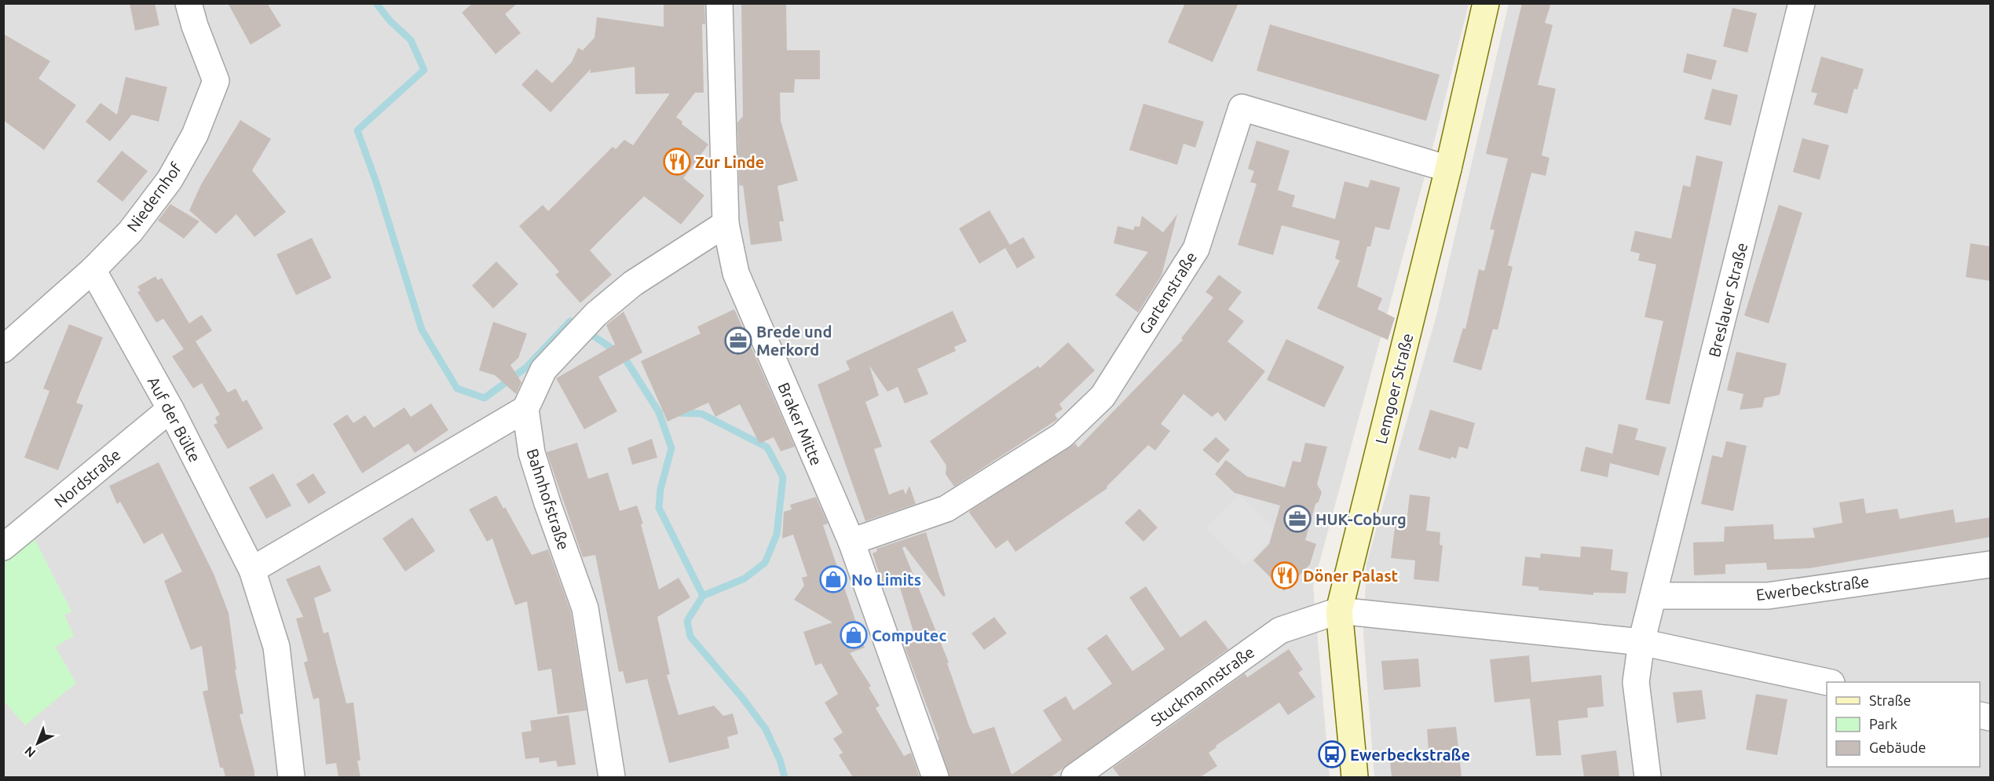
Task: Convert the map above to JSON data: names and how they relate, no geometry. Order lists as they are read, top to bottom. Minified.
{"streets":{"main road":["Lemgoer Straße"],"street":["Niedernhof","Gartenstraße","Breslauer Straße","Auf der Bülte","Braker Mitte","Nordstraße","Bahnhofstraße","Ewerbeckstraße","Stuckmannstraße"]},"crossings":[["Niedernhof","Auf der Bülte"],["Gartenstraße","Lemgoer Straße"],["Gartenstraße","Braker Mitte"],["Breslauer Straße","Ewerbeckstraße"],["Lemgoer Straße","Stuckmannstraße"],["Auf der Bülte","Nordstraße"]],"places":{"restaurant":["Zur Linde","Döner Palast"],"office":["Brede und Merkord","HUK-Coburg"],"shop":["No Limits","Computec"],"bus stop":["Ewerbeckstraße"]},"legend":["Straße","Park","Gebäude"],"north":"bottom left"}
